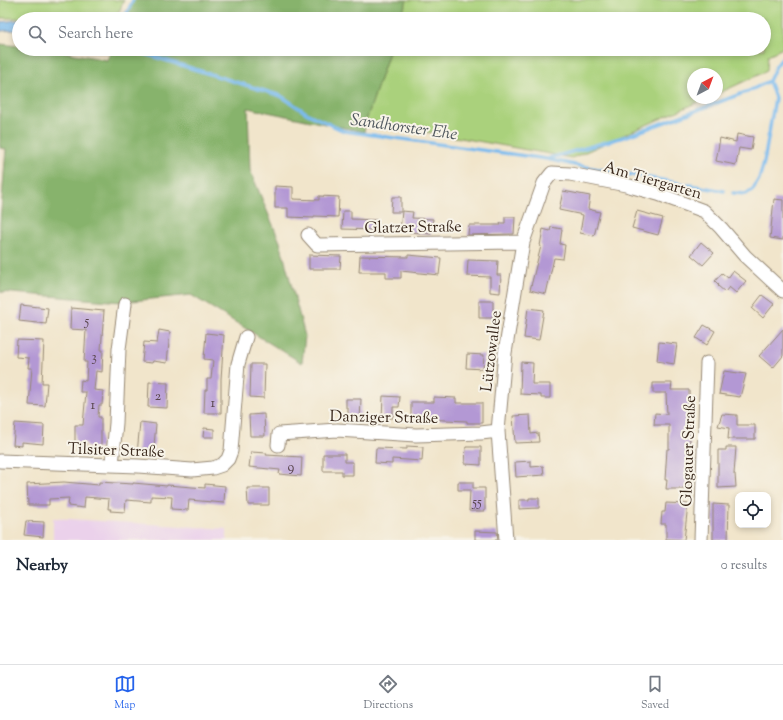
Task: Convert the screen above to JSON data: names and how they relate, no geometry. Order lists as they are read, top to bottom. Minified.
{"streets":{"street":["Am Tiergarten","Glatzer Straße","Lützowallee","Danziger Straße","Tilsiter Straße","Glogauer Straße"]},"crossings":[["Am Tiergarten","Lützowallee"],["Glatzer Straße","Lützowallee"],["Lützowallee","Danziger Straße"]],"water":["Sandhorster Ehe"],"house_numbers":["5","3","2","1","1","9","55"],"north":"top right","page":{"search":"Search here","heading":["Nearby","0 results"],"nav":["Map","Directions","Saved"]}}
